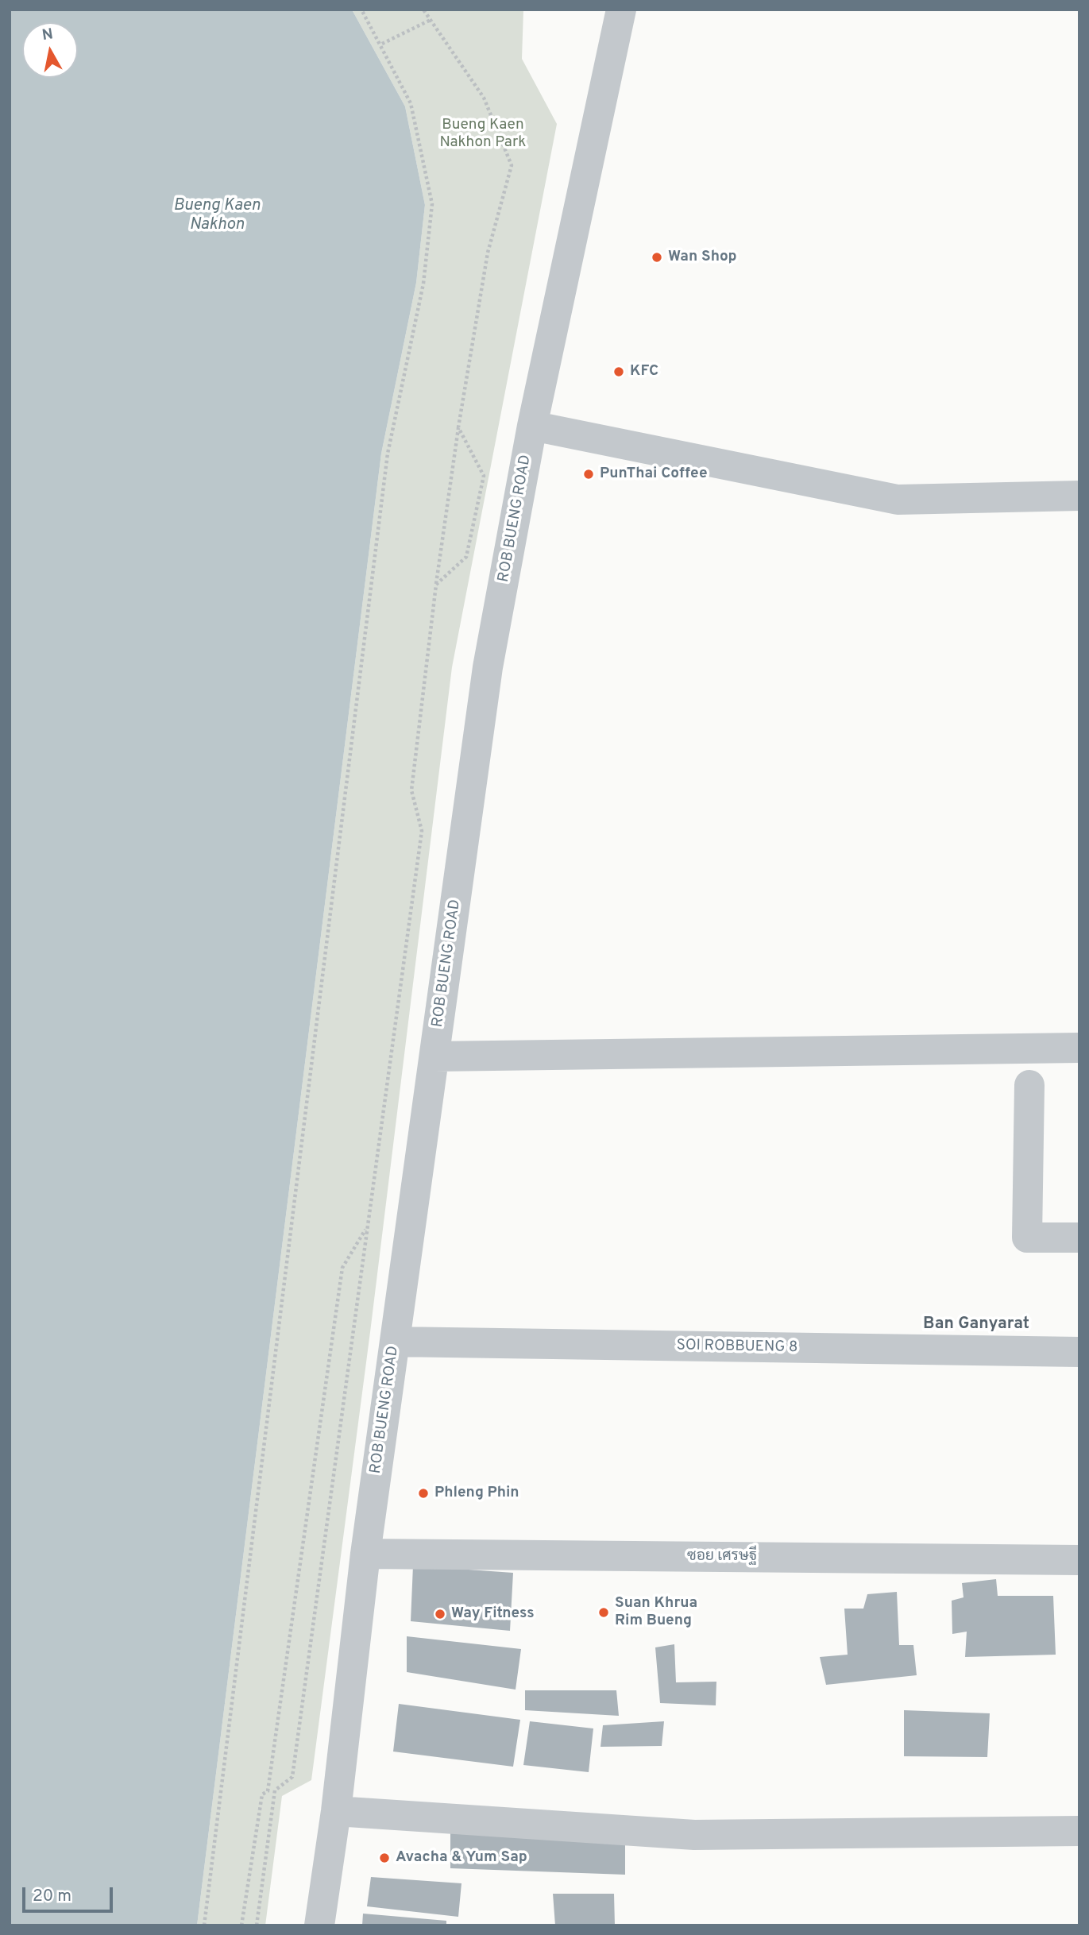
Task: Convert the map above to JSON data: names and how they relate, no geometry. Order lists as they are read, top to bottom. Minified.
{"streets":{"street":["ROB BUENG ROAD","SOI ROBBUENG 8","ซอย เศรษฐี"]},"crossings":[["ROB BUENG ROAD","SOI ROBBUENG 8"],["ROB BUENG ROAD","ซอย เศรษฐี"]],"districts":["Ban Ganyarat"],"water":["Bueng Kaen Nakhon"],"parks":["Bueng Kaen Nakhon Park"],"places":["Wan Shop","KFC","PunThai Coffee","Phleng Phin","Suan Khrua Rim Bueng","Way Fitness","Avacha & Yum Sap"],"scale_bar":"20 m","north":"top"}
